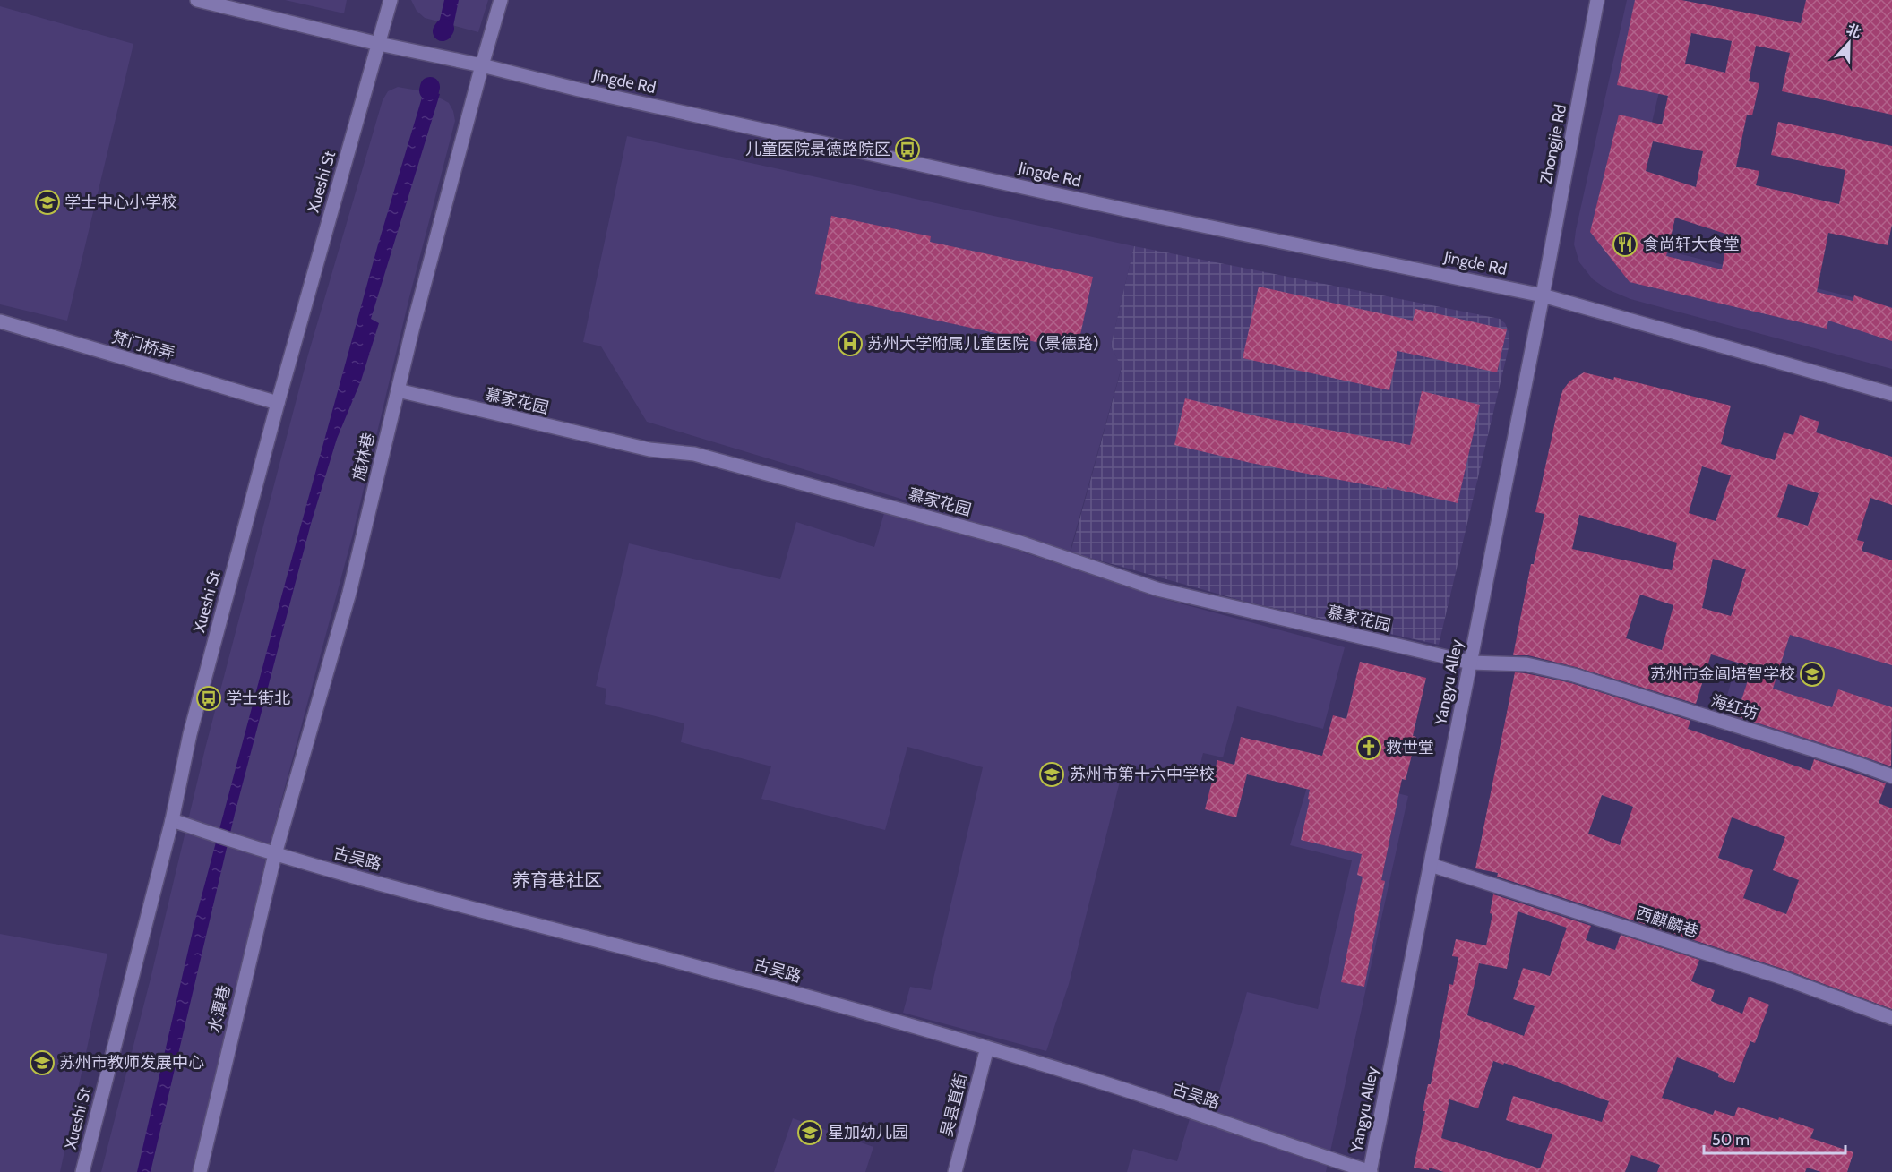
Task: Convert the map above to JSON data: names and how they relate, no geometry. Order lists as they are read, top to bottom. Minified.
{"streets":{"street":["Jingde Rd","Zhongjie Rd","Xueshi St","梵门桥弄","慕家花园","施林巷","Yangyu Alley","海红坊","古吴路","西麒麟巷","水潭巷","吴县直街"]},"crossings":[["Jingde Rd","Zhongjie Rd"],["Jingde Rd","Xueshi St"],["Jingde Rd","施林巷"],["Jingde Rd","Yangyu Alley"],["Zhongjie Rd","Yangyu Alley"],["Xueshi St","梵门桥弄"],["Xueshi St","古吴路"],["慕家花园","施林巷"],["慕家花园","Yangyu Alley"],["慕家花园","海红坊"],["施林巷","古吴路"],["施林巷","水潭巷"],["Yangyu Alley","海红坊"],["Yangyu Alley","古吴路"],["Yangyu Alley","西麒麟巷"],["古吴路","水潭巷"],["古吴路","吴县直街"]],"districts":["养育巷社区"],"places":{"bus stop":["儿童医院景德路院区","学士街北"],"school or university":["学士中心小学校","苏州市金阊培智学校","苏州市第十六中学校","苏州市教师发展中心","星加幼儿园"],"restaurant":["食尚轩大食堂"],"hospital":["苏州大学附属儿童医院（景德路）"],"church":["救世堂"]},"scale_bar":"50 m","north":"top"}
